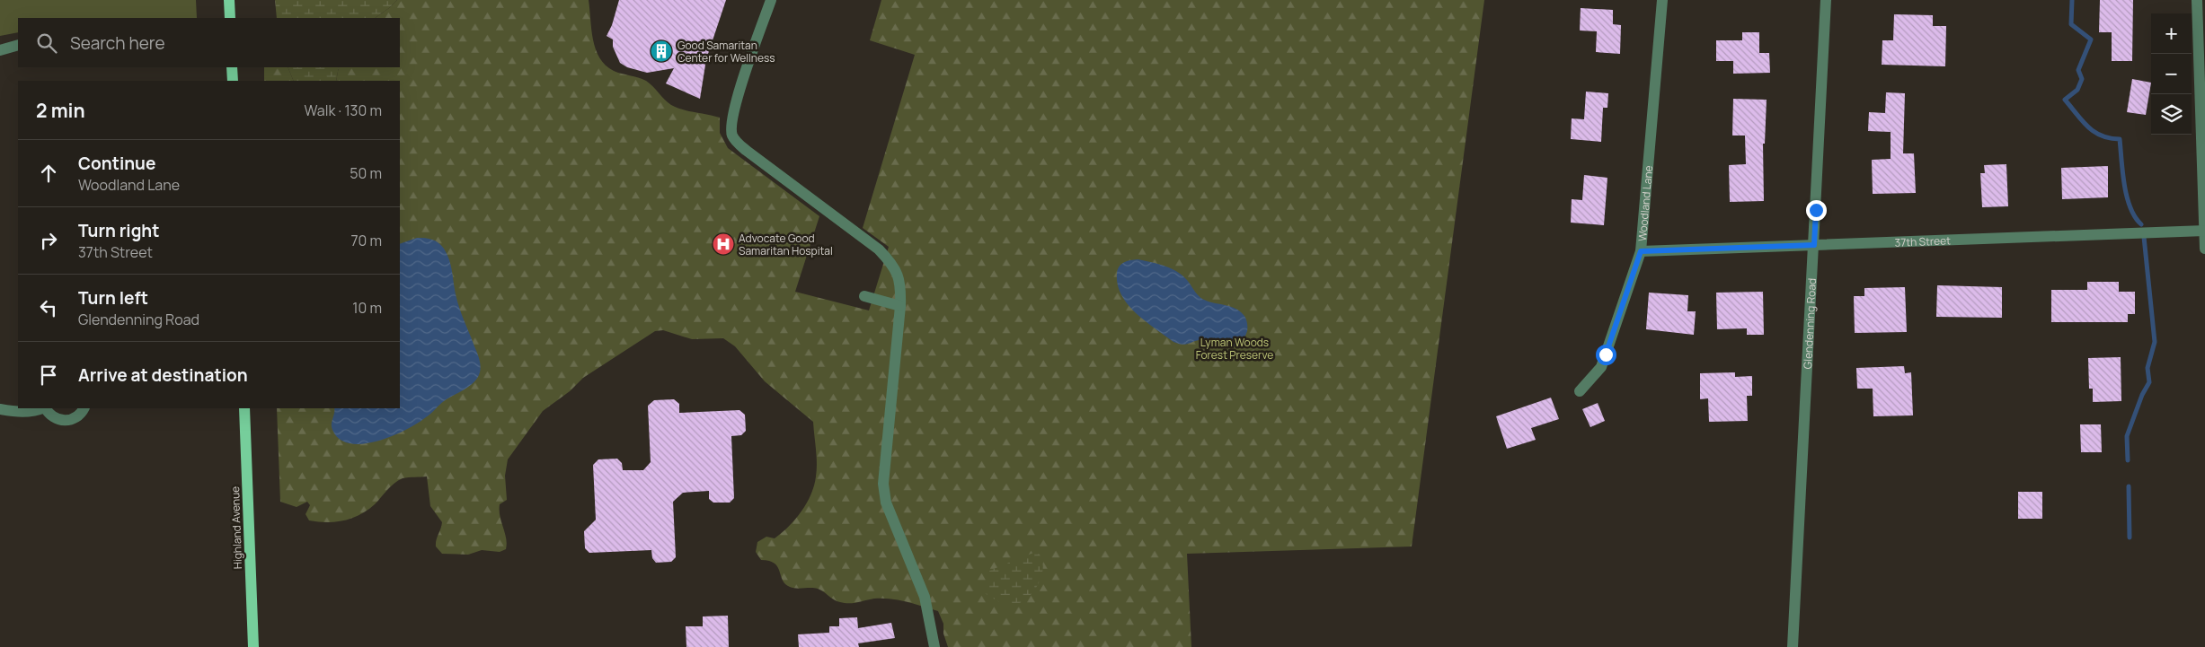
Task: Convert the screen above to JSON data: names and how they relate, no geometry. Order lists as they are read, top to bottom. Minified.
{"streets":{"main road":["Highland Avenue"],"street":["Woodland Lane","37th Street","Glendenning Road"]},"crossings":[["Woodland Lane","37th Street"],["37th Street","Glendenning Road"]],"parks":["Lyman Woods Forest Preserve"],"places":{"building":["Good Samaritan Center for Wellness"],"hospital":["Advocate Good Samaritan Hospital"]},"page":{"map_buttons":["+","−"],"search":"Search here","heading":["2 min","Walk · 130 m"],"list":[["Continue","Woodland Lane","50 m"],["Turn right","37th Street","70 m"],["Turn left","Glendenning Road","10 m"],"Arrive at destination"]}}
